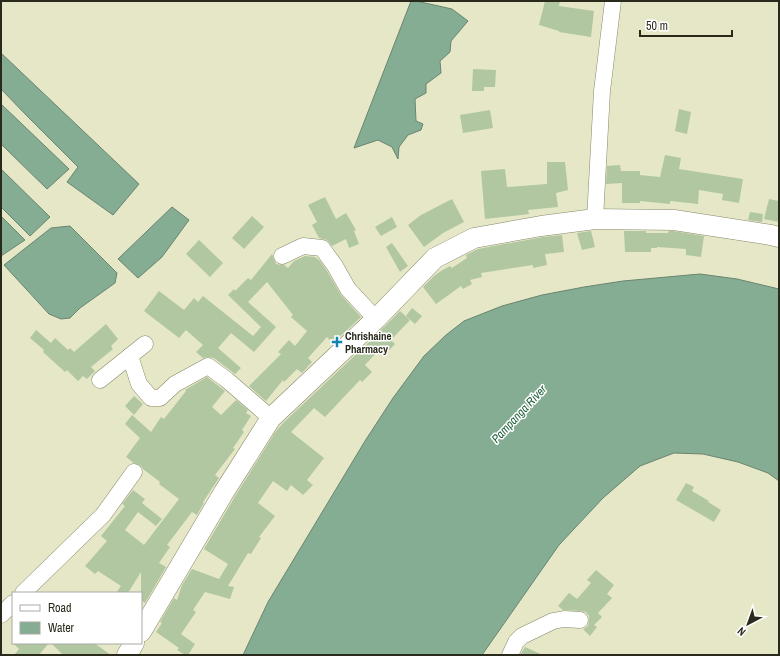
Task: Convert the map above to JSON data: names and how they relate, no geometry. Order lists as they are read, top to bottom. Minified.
{"water":["Pampanga River"],"places":{"health":["Chrishaine Pharmacy"]},"legend":["Road","Water"],"scale_bar":"50 m","north":"bottom left"}
